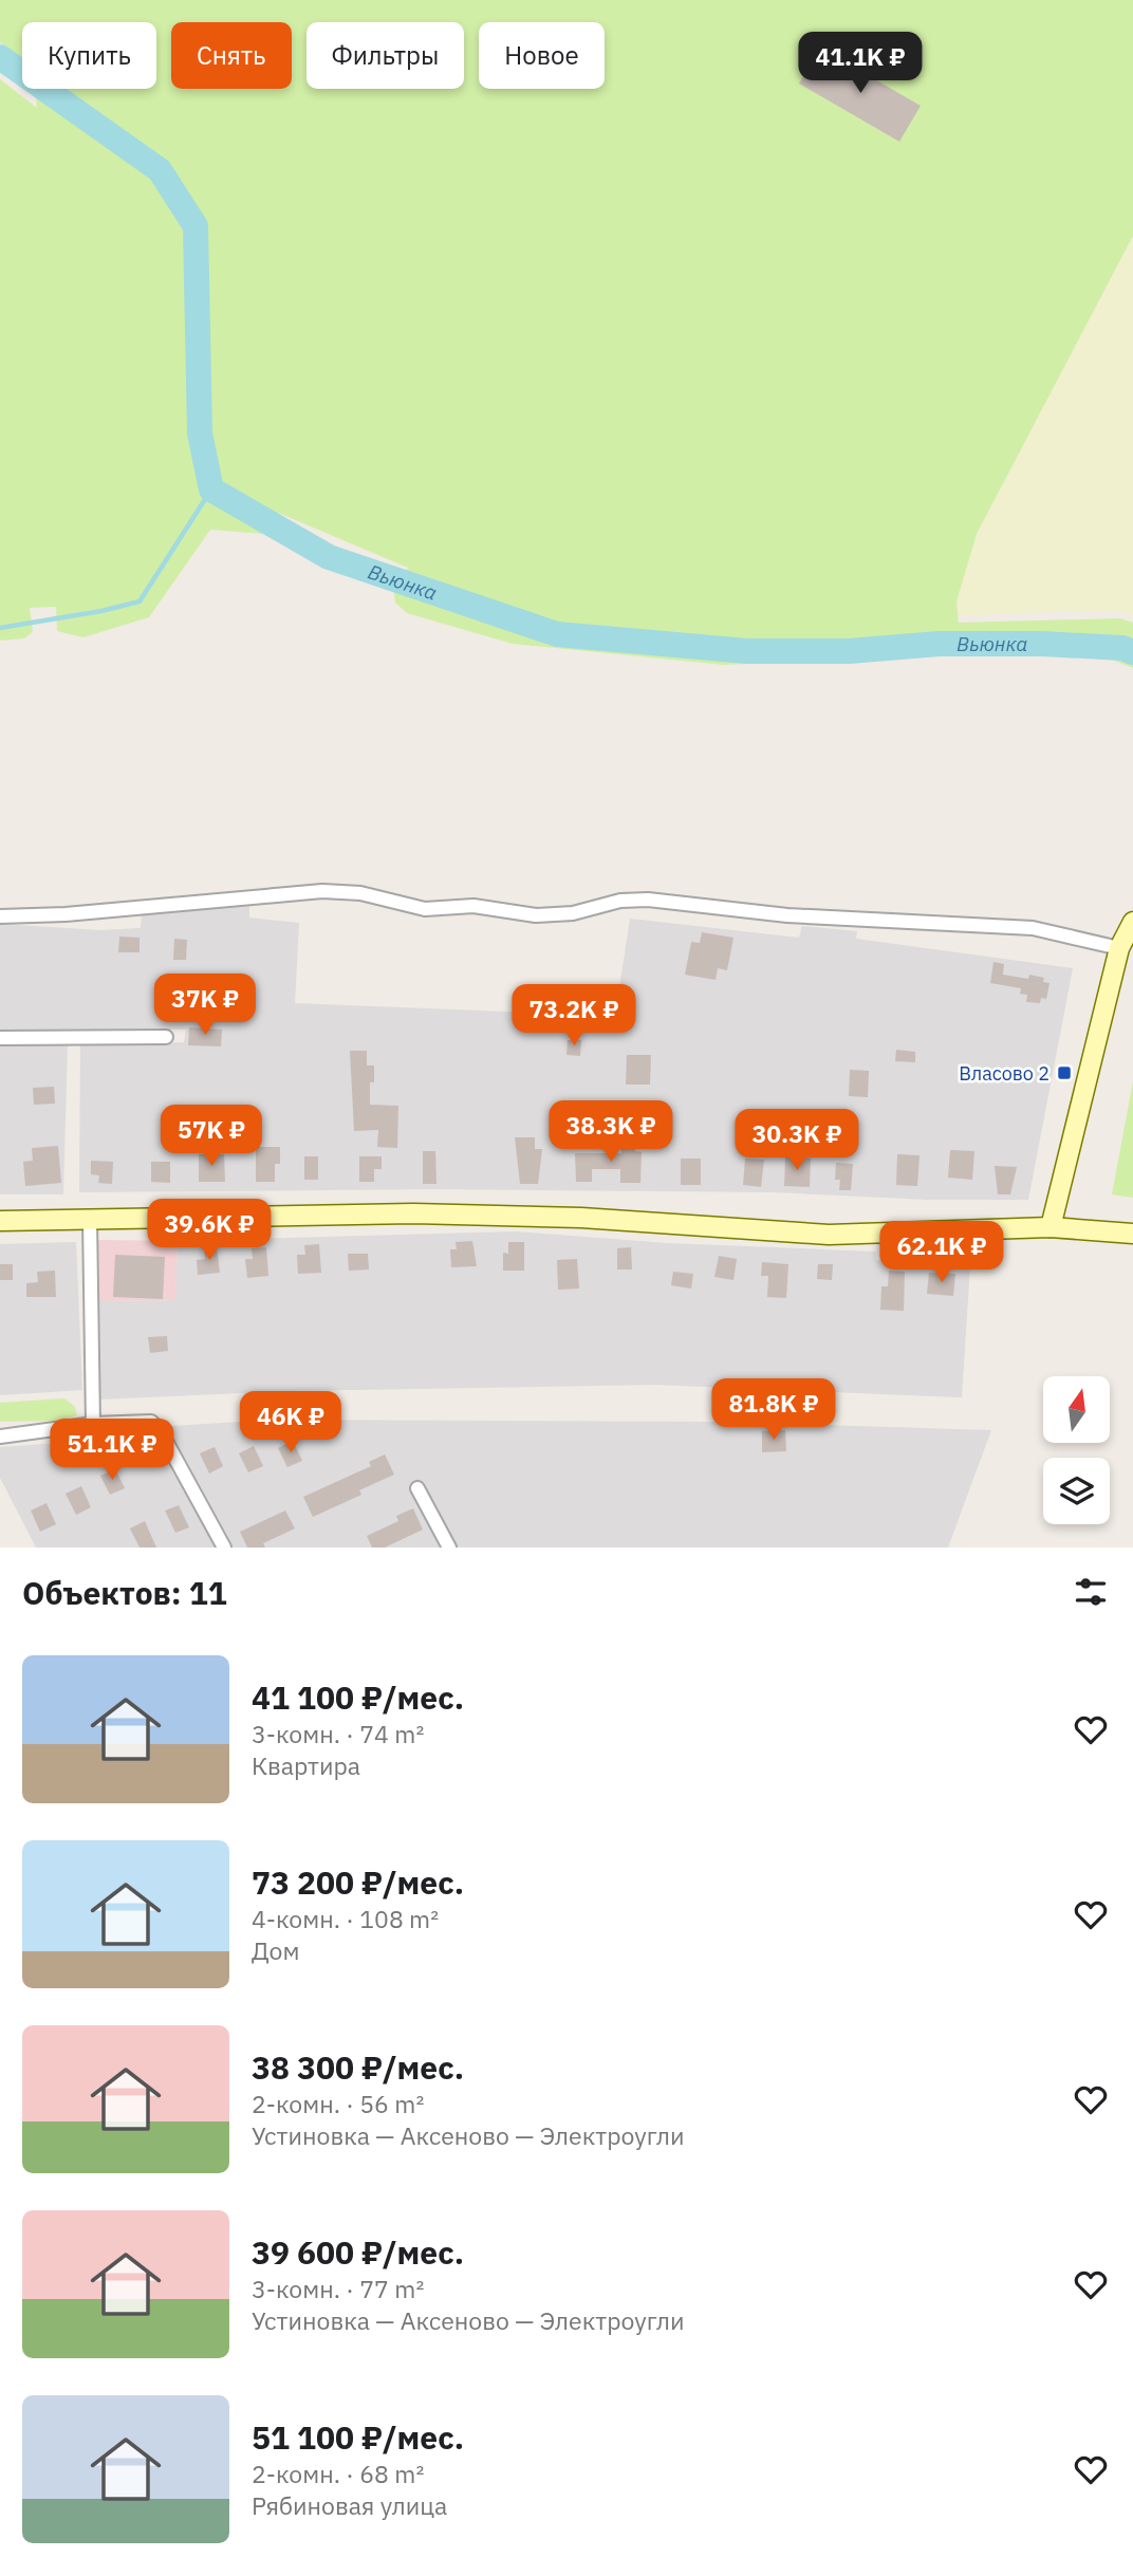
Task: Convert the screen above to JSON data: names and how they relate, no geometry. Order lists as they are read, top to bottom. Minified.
{"water":["Вьюнка"],"places":{"transit":["Власово 2"]},"north":"top","page":{"chip":["Купить","Снять","Фильтры","Новое"],"price":["41.1K ₽","37K ₽","73.2K ₽","38.3K ₽","57K ₽","30.3K ₽","39.6K ₽","62.1K ₽","81.8K ₽","46K ₽","51.1K ₽"],"heading":"Объектов: 11","list":[{"name":"41 100 ₽/мес.","note":"3-комн. · 74 m² · Квартира"},{"name":"73 200 ₽/мес.","note":"4-комн. · 108 m² · Дом"},{"name":"38 300 ₽/мес.","note":"2-комн. · 56 m² · Устиновка — Аксеново — Электроугли"},{"name":"39 600 ₽/мес.","note":"3-комн. · 77 m² · Устиновка — Аксеново — Электроугли"},{"name":"51 100 ₽/мес.","note":"2-комн. · 68 m² · Рябиновая улица"}]}}
